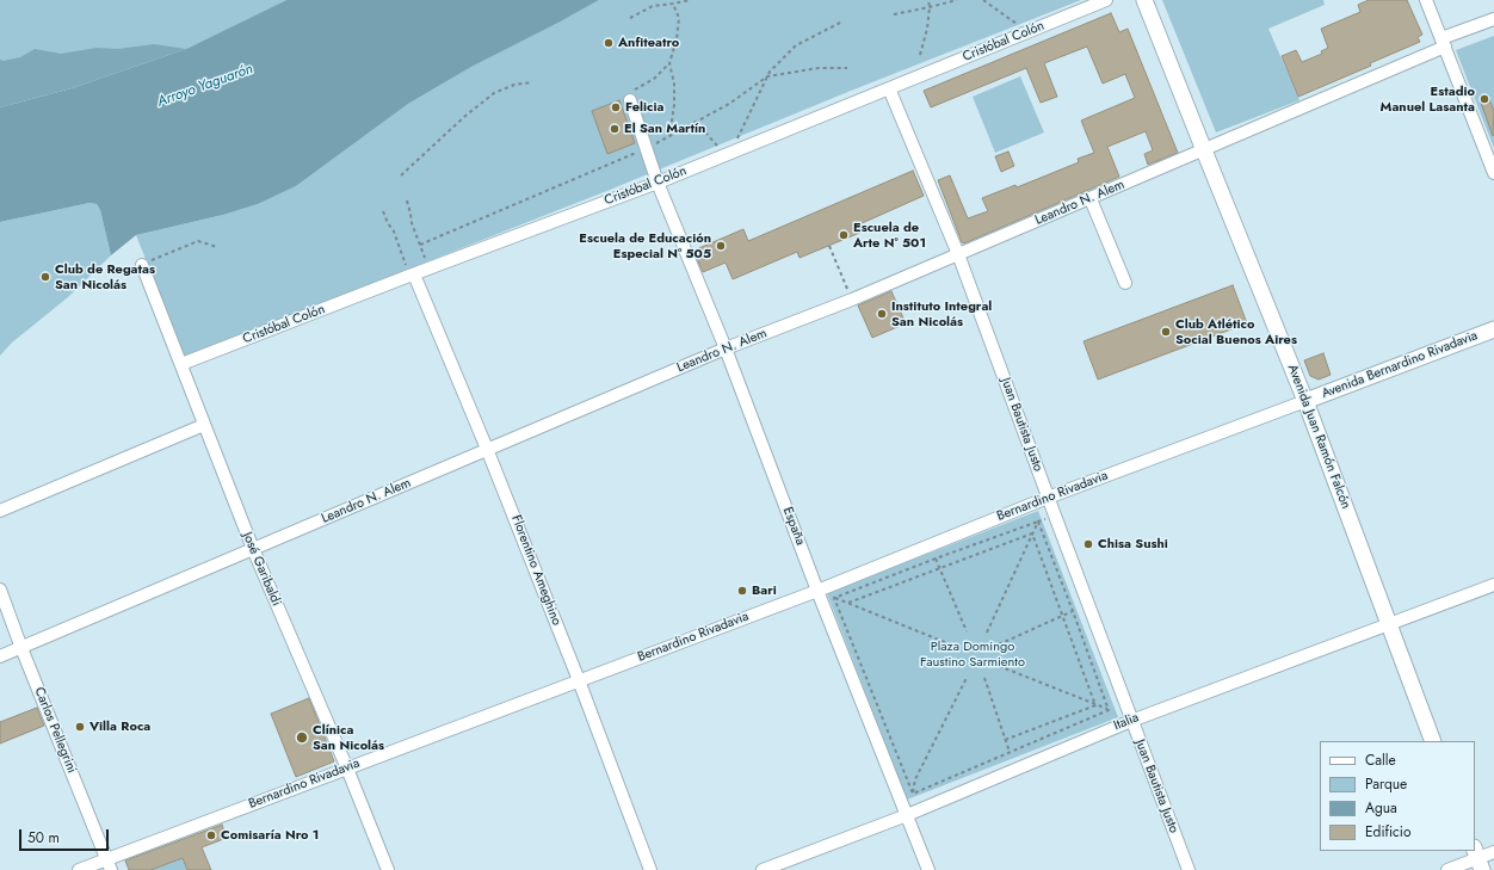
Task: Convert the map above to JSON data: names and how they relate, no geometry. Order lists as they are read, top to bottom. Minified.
{"streets":{"main road":["Avenida Bernardino Rivadavia","Avenida Juan Ramón Falcón"],"street":["Cristóbal Colón","Leandro N. Alem","Juan Bautista Justo","Bernardino Rivadavia","España","José Garibaldi","Florentino Ameghino","Italia","Carlos Pellegrini"]},"crossings":[["Cristóbal Colón","Juan Bautista Justo"],["Cristóbal Colón","España"],["Cristóbal Colón","José Garibaldi"],["Cristóbal Colón","Florentino Ameghino"],["Leandro N. Alem","Juan Bautista Justo"],["Leandro N. Alem","Avenida Juan Ramón Falcón"],["Leandro N. Alem","España"],["Leandro N. Alem","José Garibaldi"],["Leandro N. Alem","Florentino Ameghino"],["Leandro N. Alem","Carlos Pellegrini"],["Avenida Bernardino Rivadavia","Avenida Juan Ramón Falcón"],["Avenida Bernardino Rivadavia","Bernardino Rivadavia"],["Juan Bautista Justo","Bernardino Rivadavia"],["Juan Bautista Justo","Italia"],["Avenida Juan Ramón Falcón","Bernardino Rivadavia"],["Avenida Juan Ramón Falcón","Italia"],["Bernardino Rivadavia","España"],["Bernardino Rivadavia","José Garibaldi"],["Bernardino Rivadavia","Florentino Ameghino"],["Bernardino Rivadavia","Carlos Pellegrini"],["España","Italia"]],"water":["Arroyo Yaguarón"],"parks":["Plaza Domingo Faustino Sarmiento"],"places":["Anfiteatro","Estadio Manuel Lasanta","Felicia","El San Martín","Escuela de Arte N° 501","Escuela de Educación Especial N° 505","Club de Regatas San Nicolás","Instituto Integral San Nicolás","Club Atlético Social Buenos Aires","Chisa Sushi","Bari","Villa Roca","Clínica San Nicolás","Comisaría Nro 1"],"legend":["Calle","Parque","Agua","Edificio"],"scale_bar":"50 m"}
